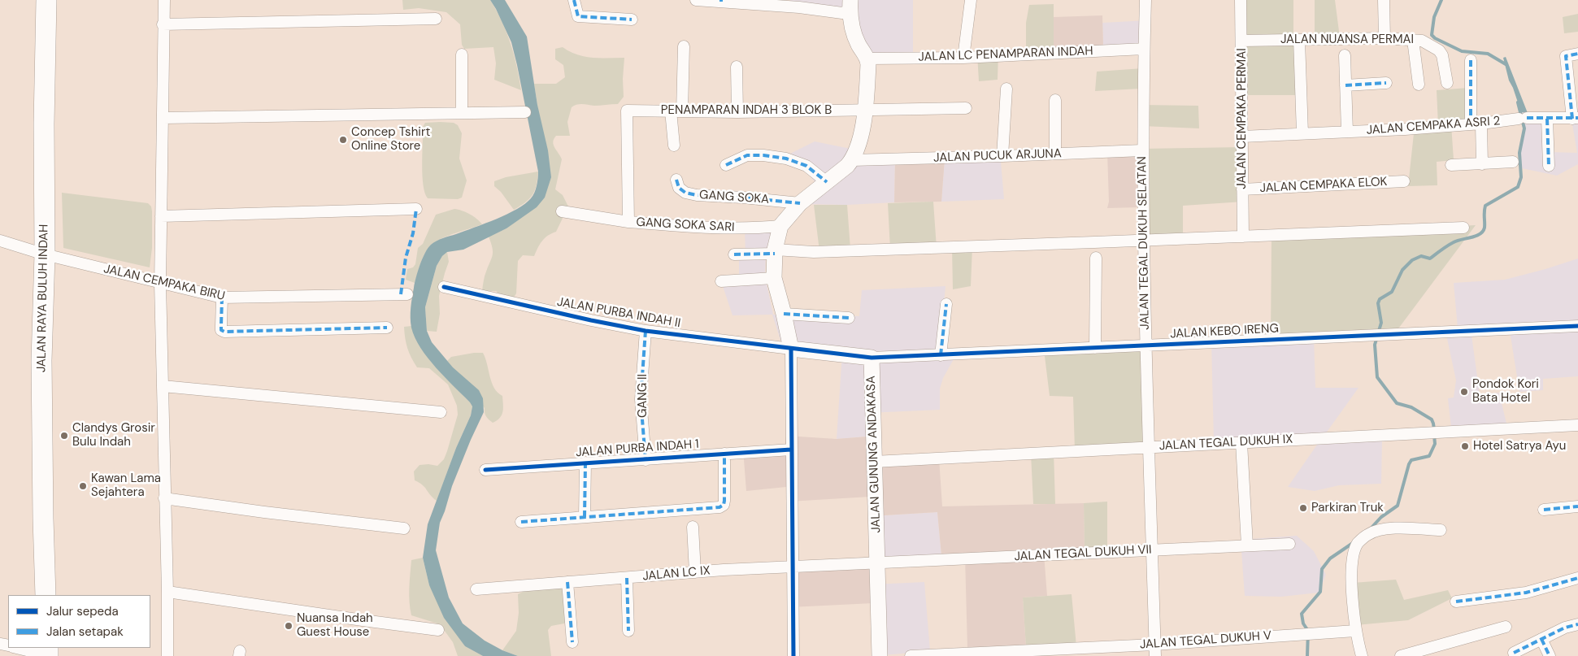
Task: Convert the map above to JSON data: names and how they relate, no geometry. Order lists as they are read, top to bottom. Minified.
{"streets":{"highway":["JALAN RAYA BULUH INDAH"],"street":["JALAN NUANSA PERMAI","JALAN LC PENAMPARAN INDAH","PENAMPARAN INDAH 3 BLOK B","JALAN CEMPAKA PERMAI","JALAN CEMPAKA ASRI 2","JALAN PUCUK ARJUNA","JALAN CEMPAKA ELOK","GANG SOKA","GANG SOKA SARI","JALAN TEGAL DUKUH SELATAN","JALAN CEMPAKA BIRU","JALAN PURBA INDAH II","JALAN KEBO IRENG","GANG II","JALAN TEGAL DUKUH IX","JALAN PURBA INDAH 1","JALAN GUNUNG ANDAKASA","JALAN TEGAL DUKUH VII","JALAN LC IX","JALAN TEGAL DUKUH V"]},"crossings":[["JALAN NUANSA PERMAI","JALAN CEMPAKA PERMAI"],["JALAN LC PENAMPARAN INDAH","JALAN TEGAL DUKUH SELATAN"],["PENAMPARAN INDAH 3 BLOK B","GANG SOKA SARI"],["JALAN CEMPAKA PERMAI","JALAN CEMPAKA ASRI 2"],["JALAN CEMPAKA PERMAI","JALAN CEMPAKA ELOK"],["JALAN PUCUK ARJUNA","JALAN TEGAL DUKUH SELATAN"],["JALAN TEGAL DUKUH SELATAN","JALAN KEBO IRENG"],["JALAN TEGAL DUKUH SELATAN","JALAN TEGAL DUKUH IX"],["JALAN TEGAL DUKUH SELATAN","JALAN TEGAL DUKUH VII"],["JALAN TEGAL DUKUH SELATAN","JALAN TEGAL DUKUH V"],["JALAN CEMPAKA BIRU","JALAN RAYA BULUH INDAH"],["JALAN PURBA INDAH II","GANG II"],["JALAN PURBA INDAH II","JALAN GUNUNG ANDAKASA"],["JALAN KEBO IRENG","JALAN GUNUNG ANDAKASA"],["GANG II","JALAN PURBA INDAH 1"],["JALAN TEGAL DUKUH IX","JALAN GUNUNG ANDAKASA"],["JALAN GUNUNG ANDAKASA","JALAN TEGAL DUKUH VII"],["JALAN GUNUNG ANDAKASA","JALAN LC IX"],["JALAN TEGAL DUKUH VII","JALAN LC IX"]],"places":["Concep Tshirt Online Store","Pondok Kori Bata Hotel","Clandys Grosir Bulu Indah","Hotel Satrya Ayu","Kawan Lama Sejahtera","Parkiran Truk","Nuansa Indah Guest House"],"legend":["Jalur sepeda","Jalan setapak"]}
